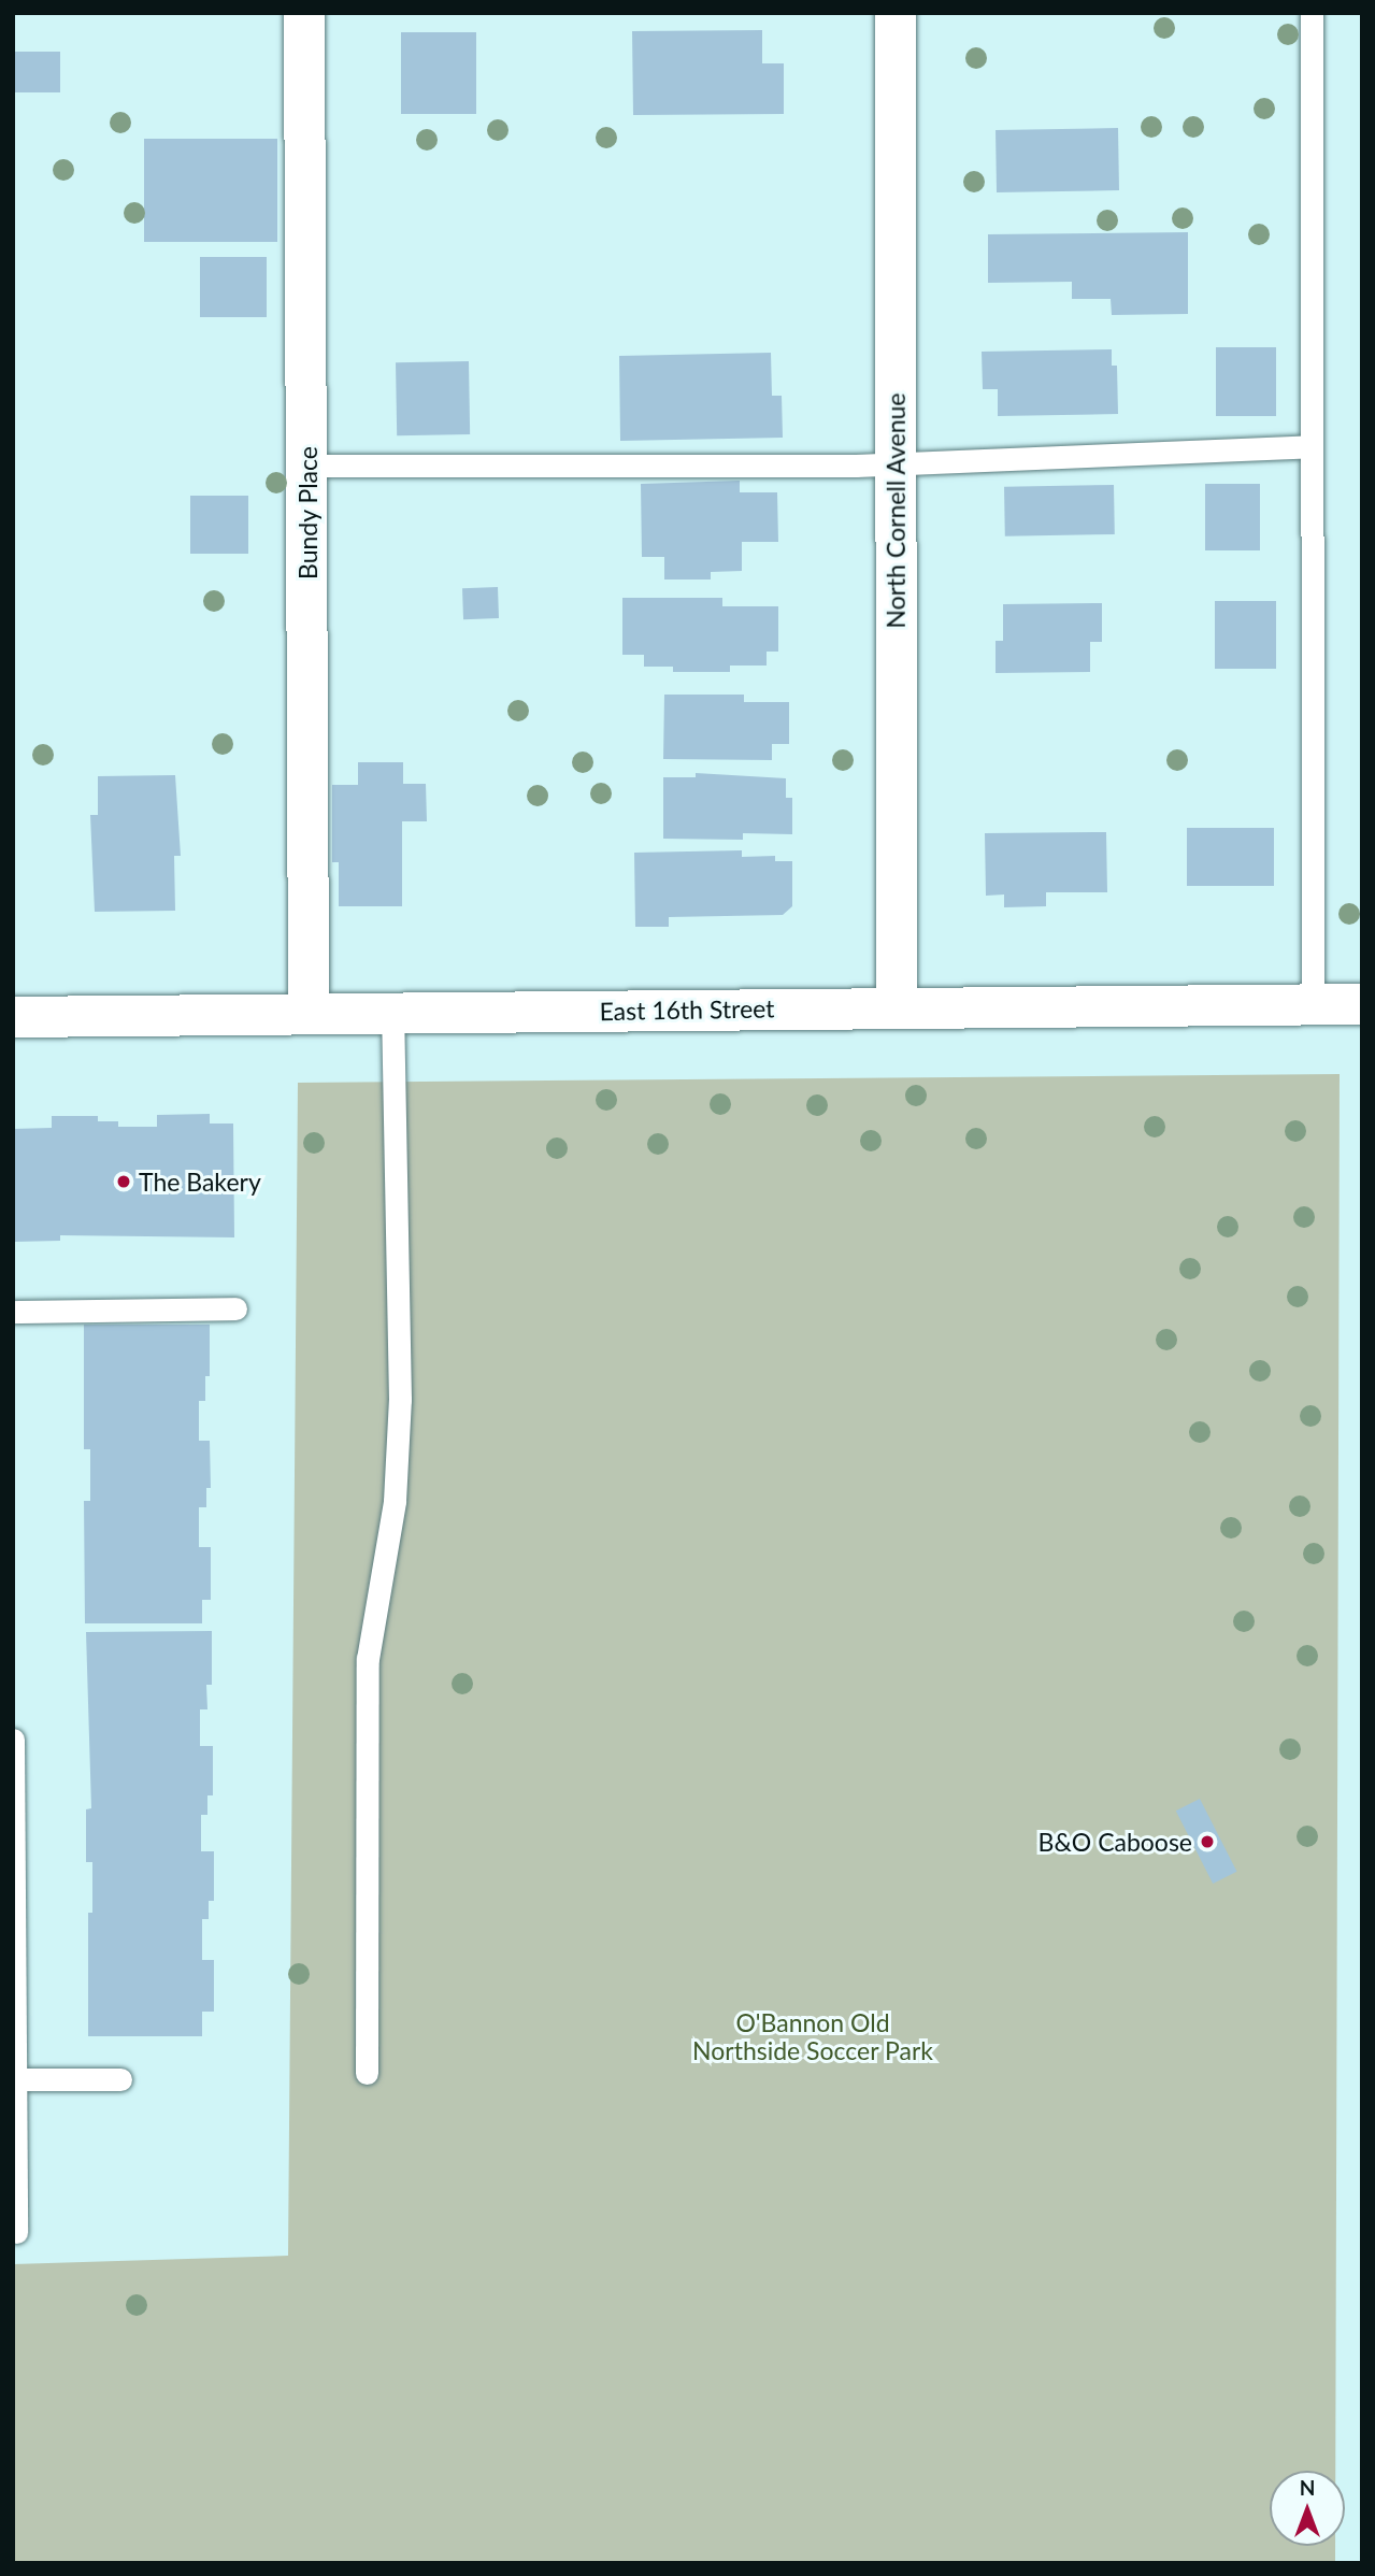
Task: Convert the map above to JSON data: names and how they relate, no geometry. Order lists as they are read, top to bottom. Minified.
{"streets":{"street":["North Cornell Avenue","Bundy Place","East 16th Street"]},"crossings":[["North Cornell Avenue","East 16th Street"],["Bundy Place","East 16th Street"]],"parks":["O'Bannon Old Northside Soccer Park"],"places":["The Bakery","B&O Caboose"],"north":"top"}
